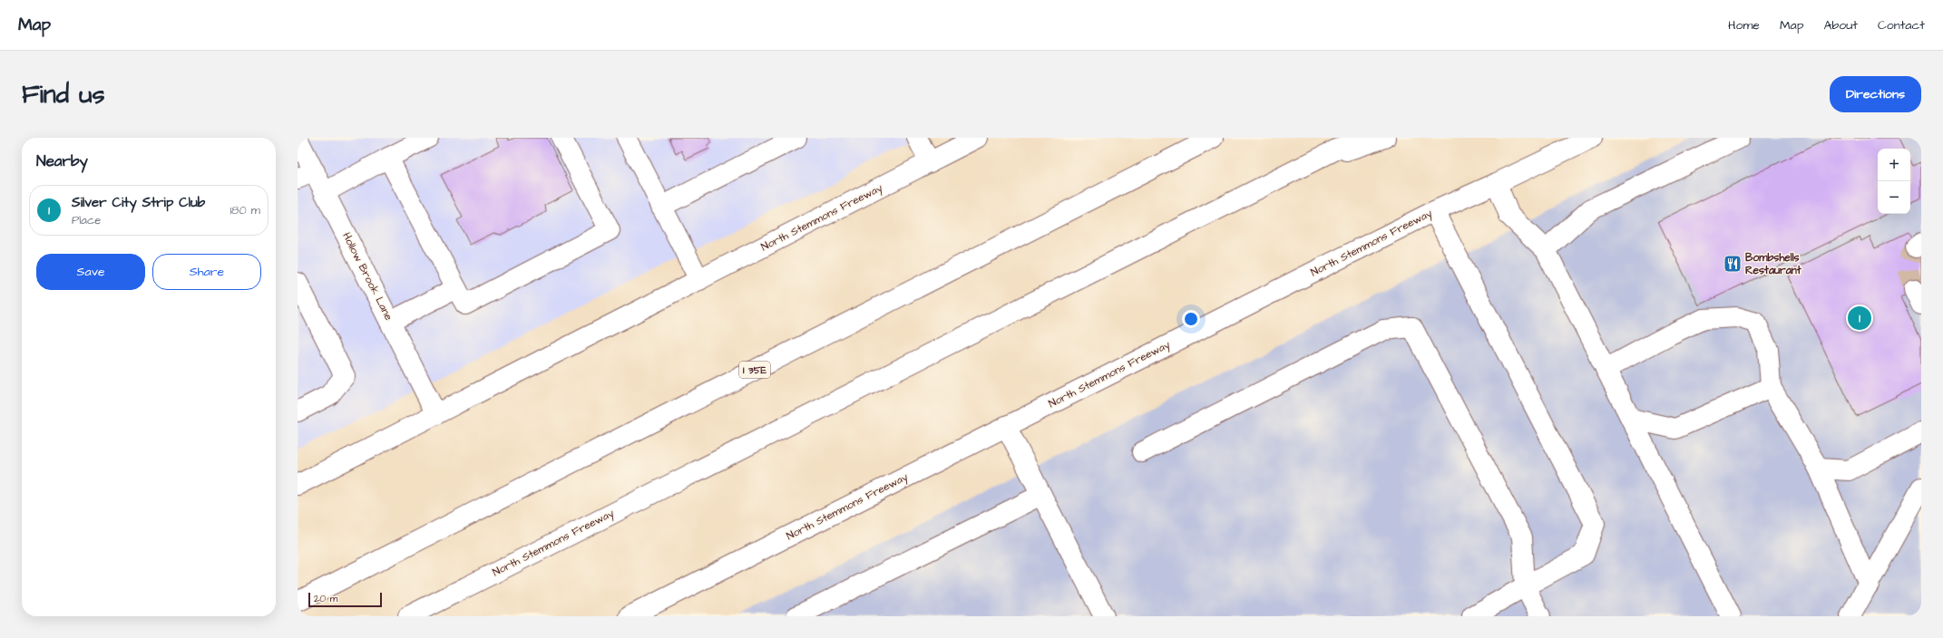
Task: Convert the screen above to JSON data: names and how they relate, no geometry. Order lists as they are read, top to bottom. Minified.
{"streets":{"main road":["North Stemmons Freeway","Hollow Brook Lane","I 35E"]},"crossings":[["North Stemmons Freeway","Hollow Brook Lane"]],"places":{"restaurant":["Bombshells Restaurant"]},"scale_bar":"20 m","page":{"header":"Map","nav":["Home","Map","About","Contact"],"buttons":["Directions",["Save","Share"]],"title":"Find us","heading":"Nearby","map_buttons":["+","−"],"list":[{"mark":"1","name":"Silver City Strip Club","note":"Place","value":"180 m"}],"pins":"1","scale":"20 m"}}
